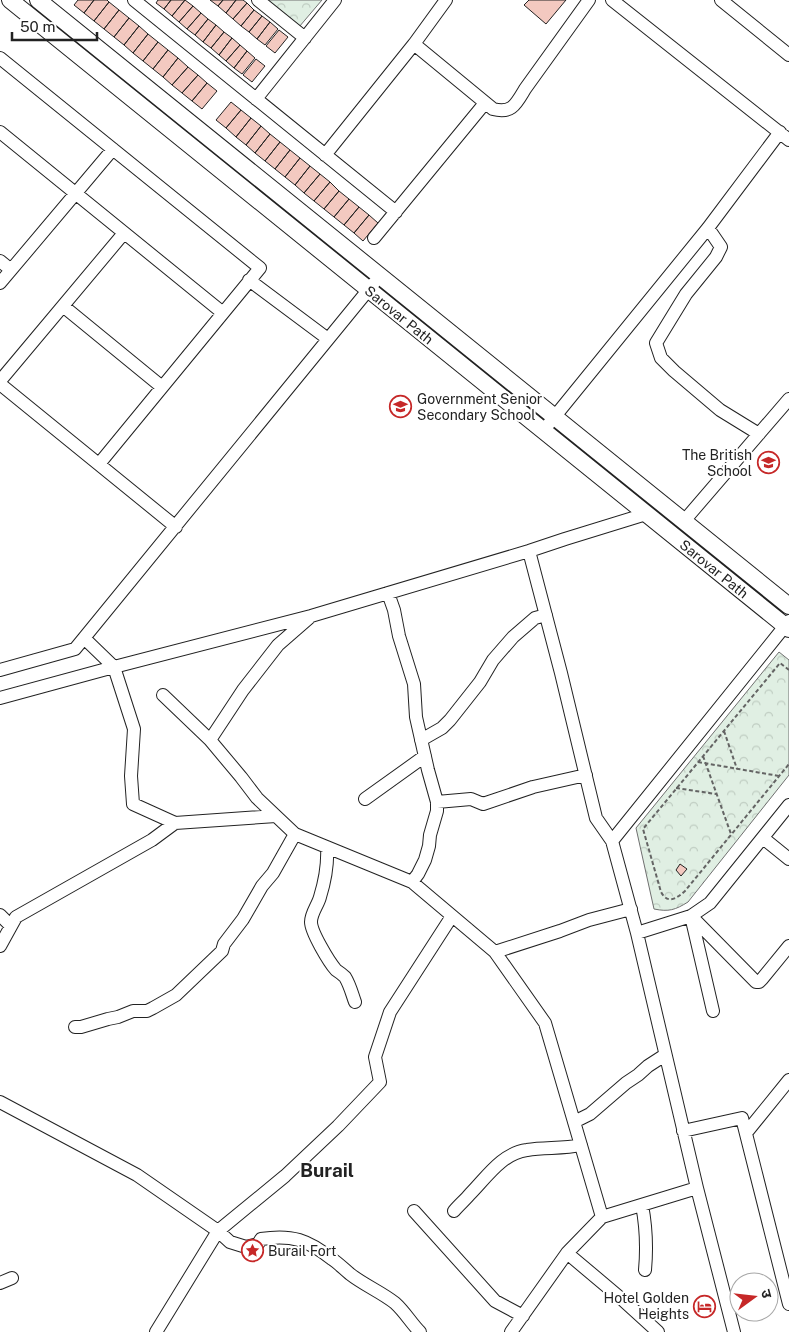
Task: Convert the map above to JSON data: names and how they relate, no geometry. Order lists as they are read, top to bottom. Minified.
{"streets":{"main road":["Sarovar Path"]},"districts":["Burail"],"places":{"school or university":["Government Senior Secondary School","The British School"],"place":["Burail Fort"],"hotel":["Hotel Golden Heights"]},"scale_bar":"50 m","north":"right"}
